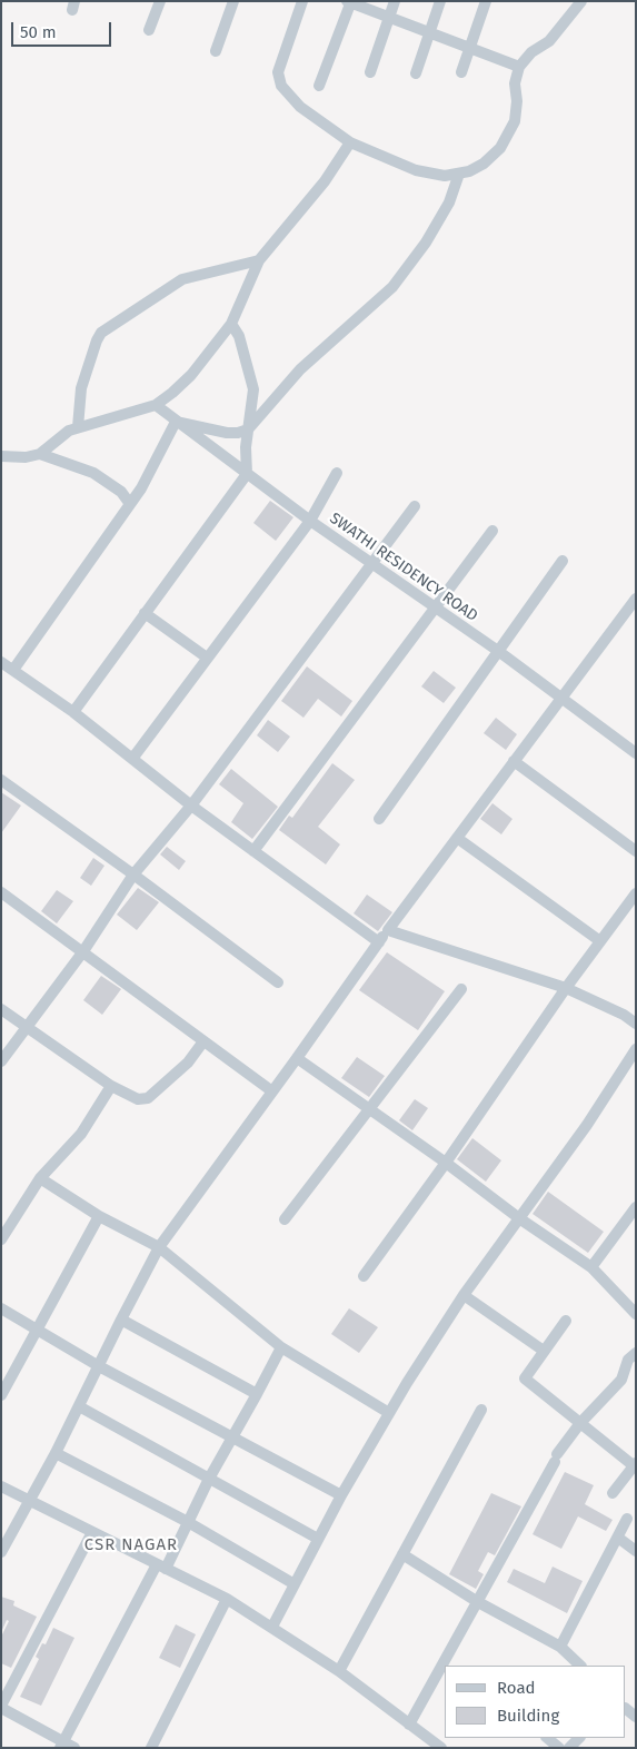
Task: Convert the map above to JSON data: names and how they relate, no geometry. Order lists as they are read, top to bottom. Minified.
{"streets":{"street":["SWATHI RESIDENCY ROAD"]},"districts":["CSR NAGAR"],"legend":["Road","Building"],"scale_bar":"50 m"}
